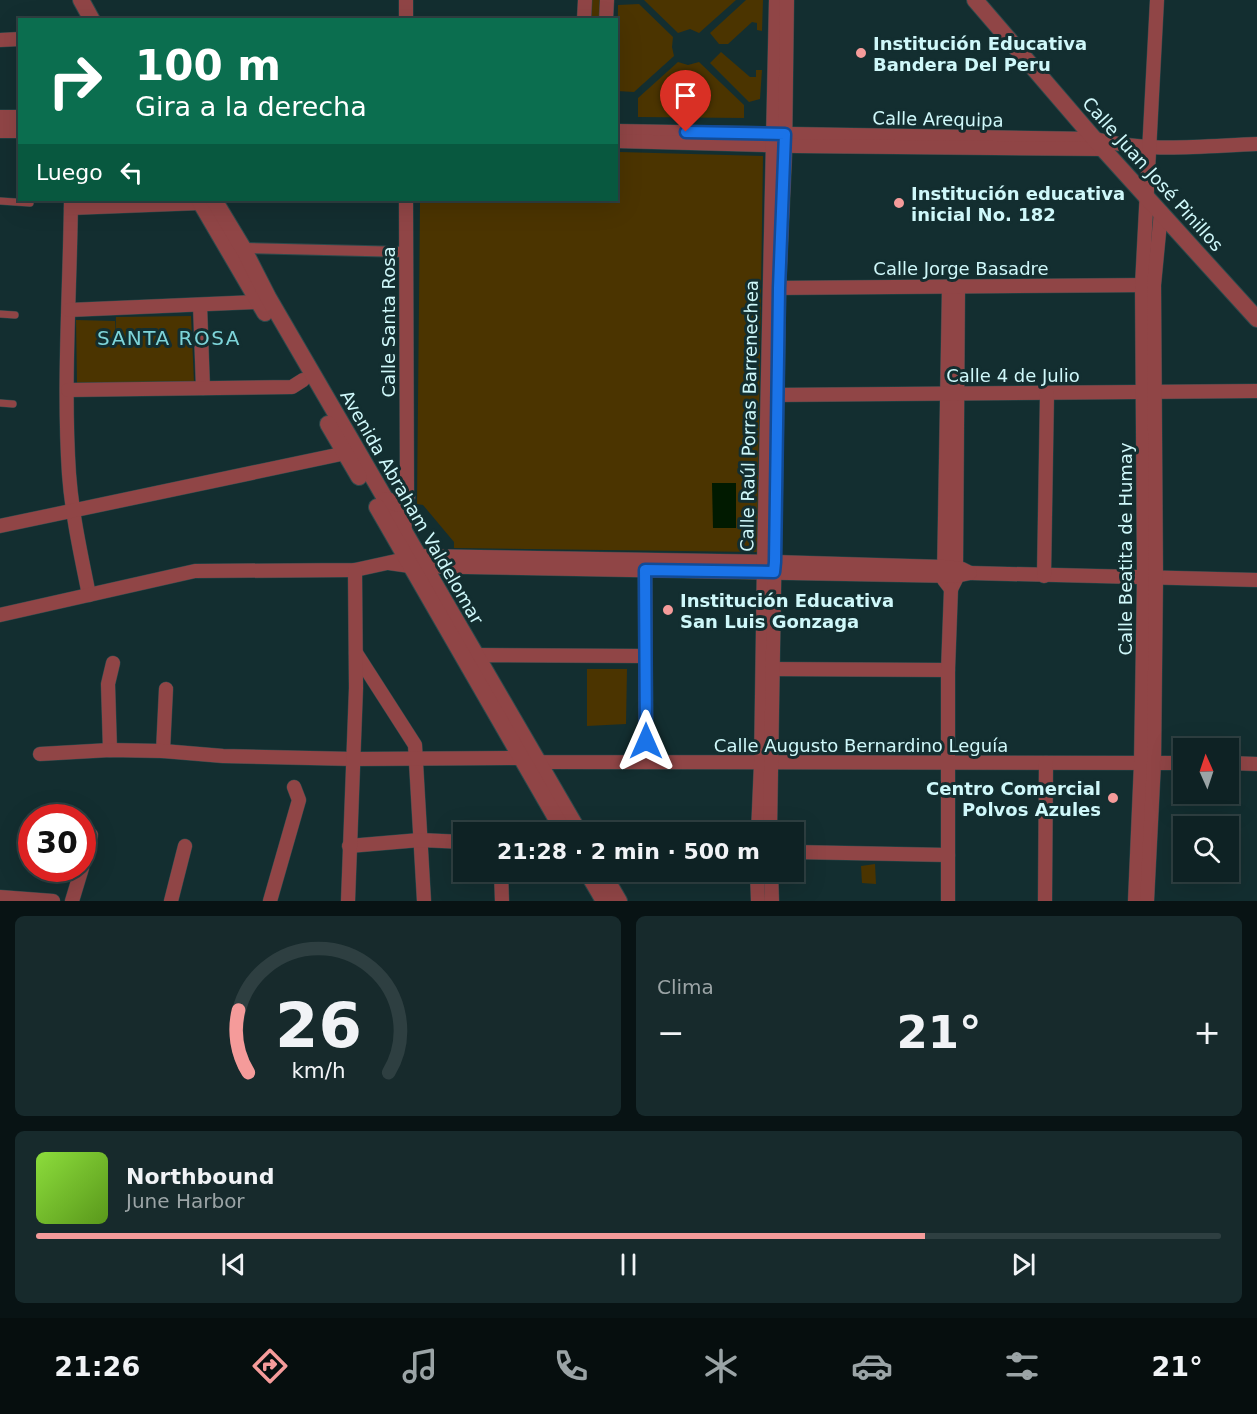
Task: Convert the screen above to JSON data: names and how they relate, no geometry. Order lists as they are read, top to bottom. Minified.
{"streets":{"street":["Calle Arequipa","Calle Juan José Pinillos","Calle Jorge Basadre","Calle Santa Rosa","Calle 4 de Julio","Calle Raúl Porras Barrenechea","Avenida Abraham Valdelomar","Calle Beatita de Humay","Calle Augusto Bernardino Leguía"]},"crossings":[["Calle Arequipa","Calle Juan José Pinillos"],["Calle Arequipa","Calle Raúl Porras Barrenechea"],["Calle Arequipa","Calle Beatita de Humay"],["Calle Juan José Pinillos","Calle Beatita de Humay"],["Calle Jorge Basadre","Calle Raúl Porras Barrenechea"],["Calle Jorge Basadre","Calle Beatita de Humay"],["Calle Santa Rosa","Avenida Abraham Valdelomar"],["Calle 4 de Julio","Calle Raúl Porras Barrenechea"],["Calle 4 de Julio","Calle Beatita de Humay"],["Calle Raúl Porras Barrenechea","Calle Augusto Bernardino Leguía"],["Avenida Abraham Valdelomar","Calle Augusto Bernardino Leguía"],["Calle Beatita de Humay","Calle Augusto Bernardino Leguía"]],"districts":["SANTA ROSA"],"places":["Institución Educativa Bandera Del Peru","Institución educativa inicial No. 182","Institución Educativa San Luis Gonzaga","Centro Comercial Polvos Azules"],"north":"top","page":{"turn":["100 m","Gira a la derecha"],"then":"Luego","limit":"30","trip":"21:28 · 2 min · 500 m","tile":"Clima","heat":["−","21°","+"],"song":["Northbound","June Harbor"],"tabs":["21:26","21°"],"gauge":["26","km/h"]}}
